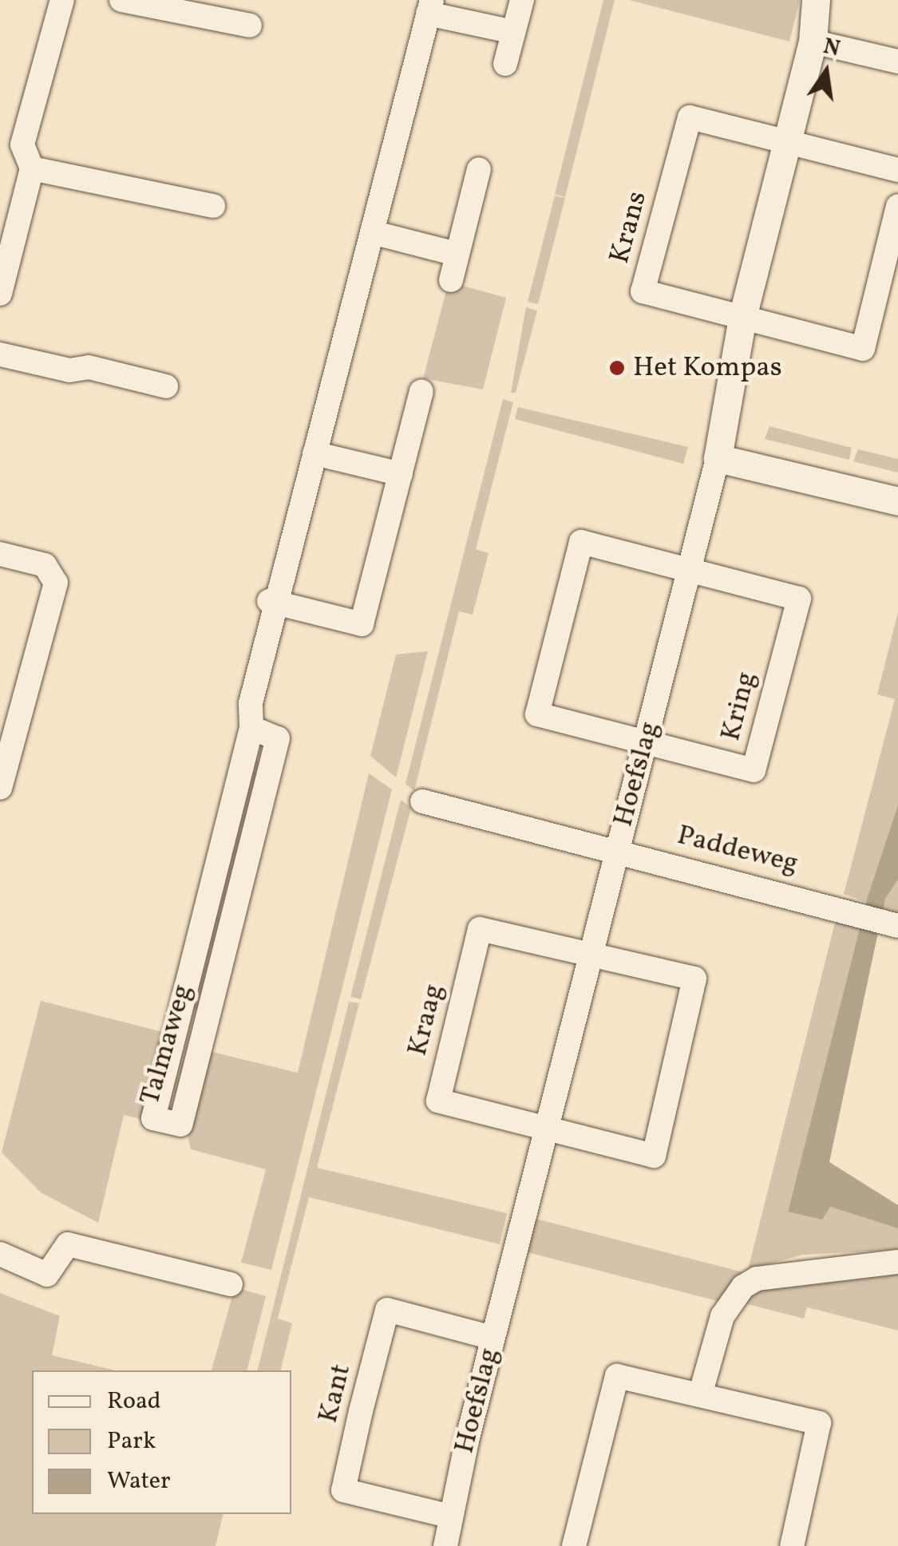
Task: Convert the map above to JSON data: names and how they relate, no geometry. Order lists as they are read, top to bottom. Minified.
{"streets":{"street":["Krans","Kring","Hoefslag","Paddeweg","Kraag","Talmaweg","Kant"]},"crossings":[["Krans","Hoefslag"],["Kring","Hoefslag"],["Hoefslag","Paddeweg"],["Hoefslag","Kraag"],["Hoefslag","Kant"]],"places":["Het Kompas"],"legend":["Road","Park","Water"],"north":"top"}
